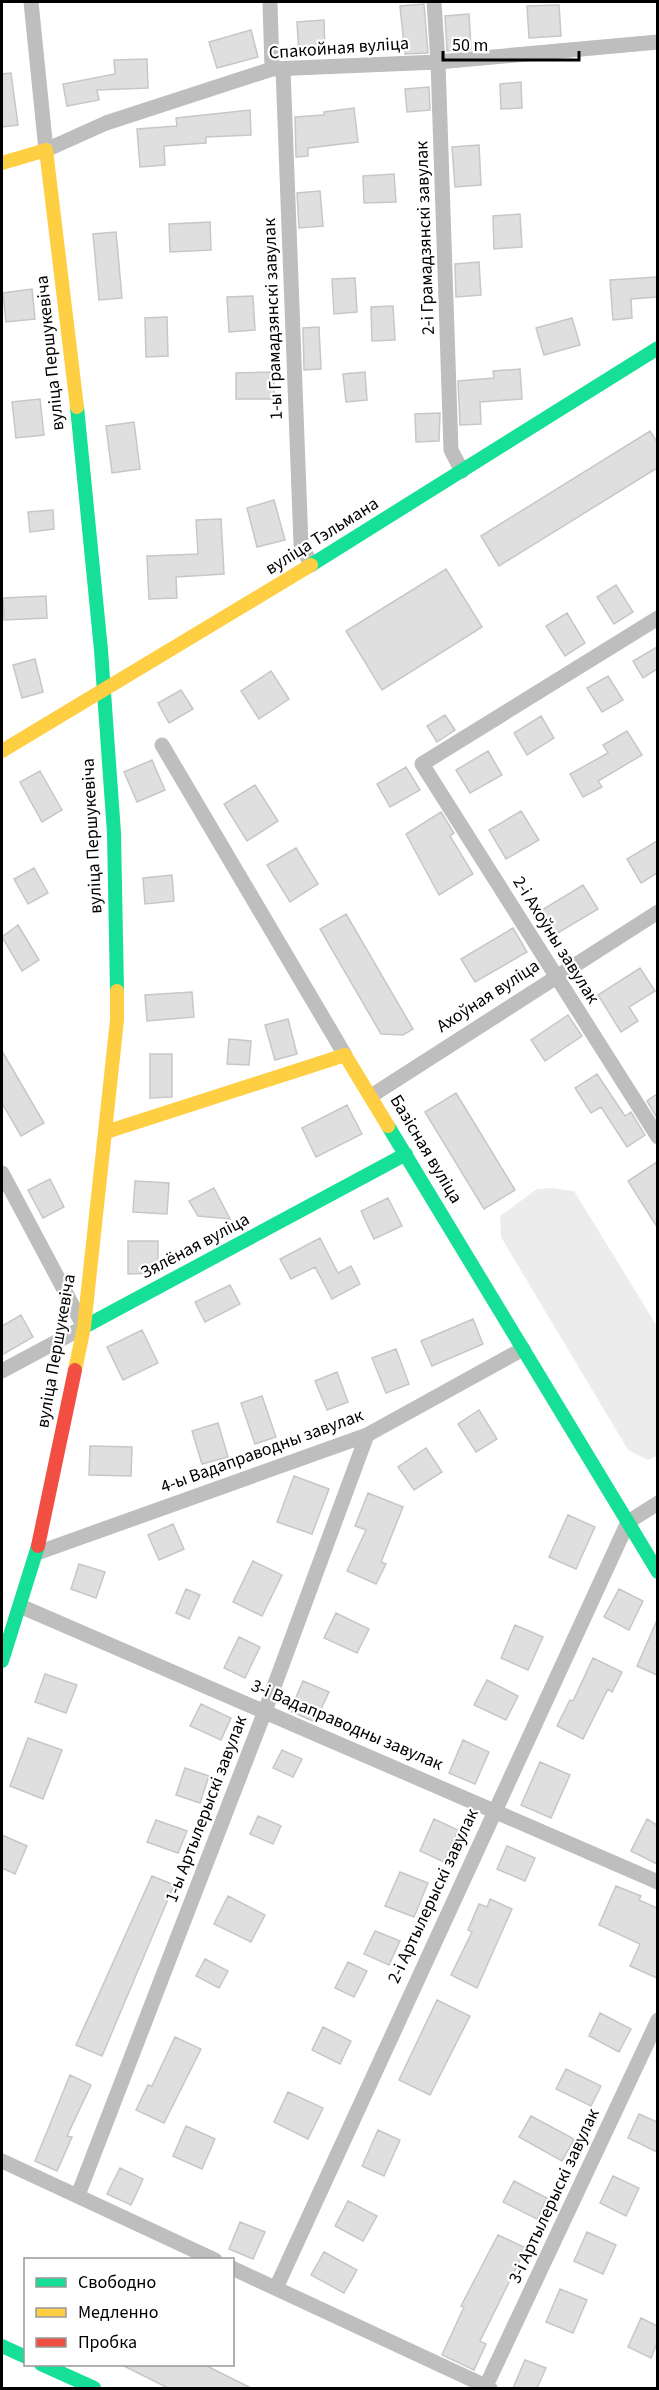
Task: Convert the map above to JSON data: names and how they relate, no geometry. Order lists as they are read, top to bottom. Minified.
{"streets":{"main road":["Спакойная вуліца","вуліца Першукевіча","вуліца Тэльмана","Базісная вуліца","Зялёная вуліца"],"street":["2-і Грамадзянскі завулак","1-ы Грамадзянскі завулак","2-і Ахоўны завулак","Ахоўная вуліца","4-ы Вадаправодны завулак","3-і Вадаправодны завулак","1-ы Артылерыскі завулак","2-і Артылерыскі завулак","3-і Артылерыскі завулак"]},"crossings":[["Спакойная вуліца","2-і Грамадзянскі завулак"],["Спакойная вуліца","1-ы Грамадзянскі завулак"],["Спакойная вуліца","вуліца Першукевіча"],["2-і Грамадзянскі завулак","вуліца Тэльмана"],["1-ы Грамадзянскі завулак","вуліца Тэльмана"],["вуліца Першукевіча","вуліца Тэльмана"],["вуліца Першукевіча","Зялёная вуліца"],["вуліца Першукевіча","4-ы Вадаправодны завулак"],["вуліца Першукевіча","3-і Вадаправодны завулак"],["2-і Ахоўны завулак","Ахоўная вуліца"],["Ахоўная вуліца","Базісная вуліца"],["Базісная вуліца","Зялёная вуліца"],["Базісная вуліца","4-ы Вадаправодны завулак"],["Базісная вуліца","2-і Артылерыскі завулак"],["4-ы Вадаправодны завулак","1-ы Артылерыскі завулак"],["3-і Вадаправодны завулак","1-ы Артылерыскі завулак"],["3-і Вадаправодны завулак","2-і Артылерыскі завулак"]],"legend":["Свободно","Медленно","Пробка"],"scale_bar":"50 m"}
